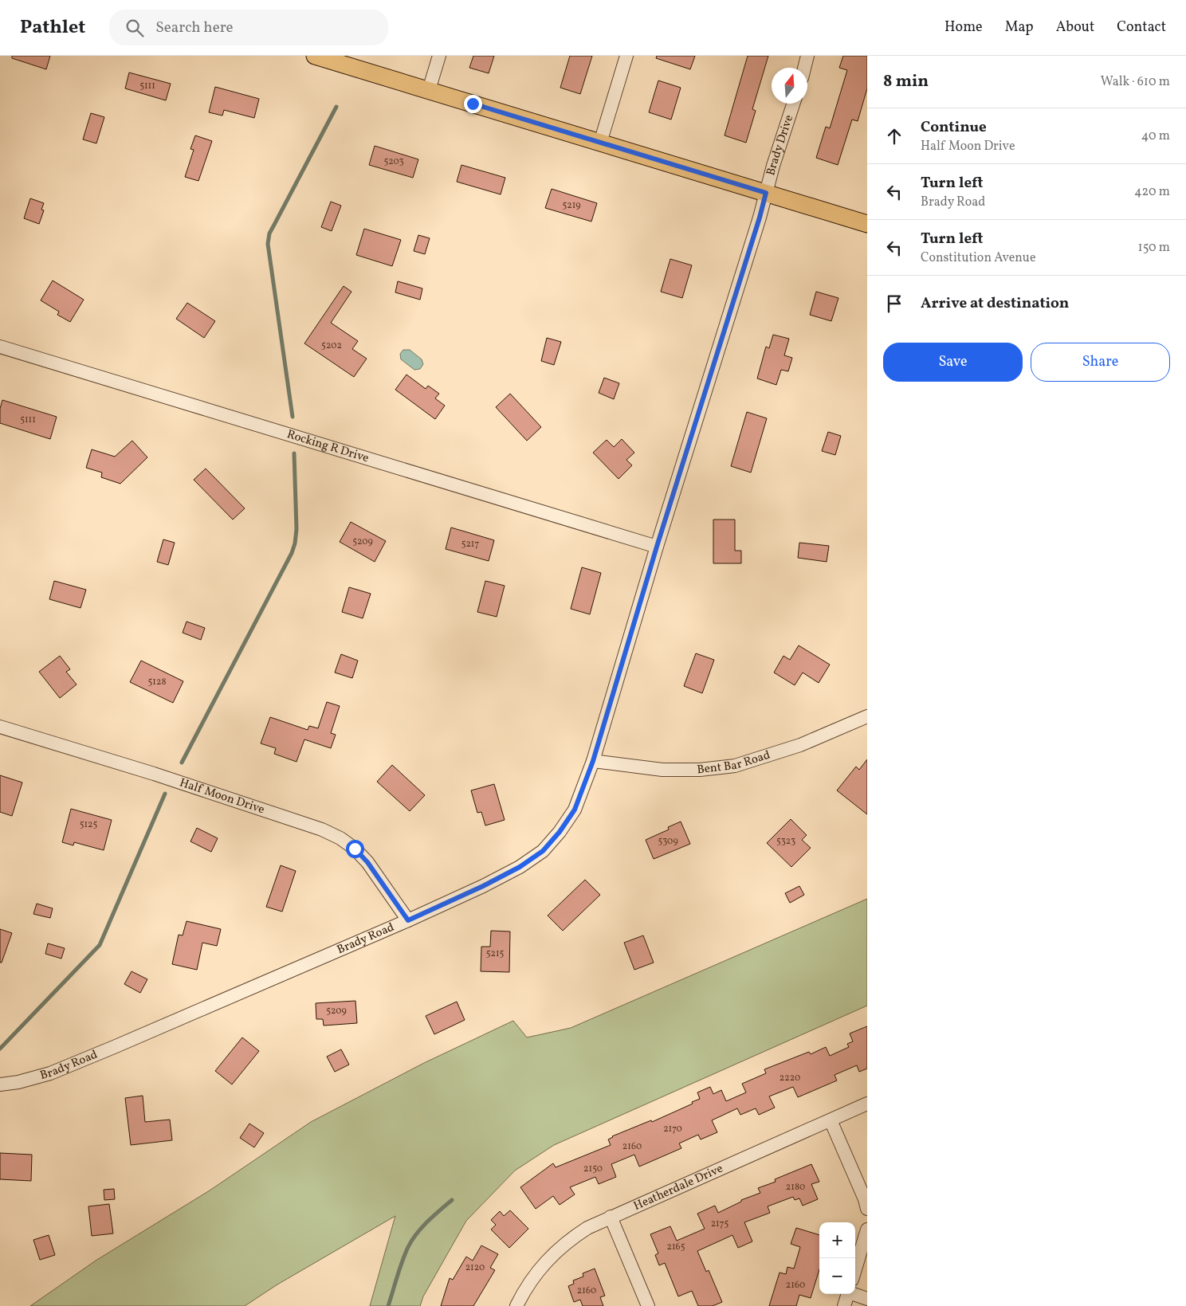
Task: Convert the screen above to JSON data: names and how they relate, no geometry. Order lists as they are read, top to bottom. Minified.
{"streets":{"street":["Brady Drive","Rocking R Drive","Bent Bar Road","Half Moon Drive","Brady Road","Heatherdale Drive"]},"crossings":[["Brady Drive","Brady Road"],["Rocking R Drive","Brady Road"],["Bent Bar Road","Brady Road"],["Half Moon Drive","Brady Road"]],"house_numbers":["5111","5203","5219","5202","5111","5209","5217","5128","5125","5309","5323","5215","5209","2220","2170","2160","2150","2180","2175","2165","2120","2160","2160"],"north":"top","page":{"header":"Pathlet","search":"Search here","nav":["Home","Map","About","Contact"],"heading":["8 min","Walk · 610 m"],"list":[["Continue","Half Moon Drive","40 m"],["Turn left","Brady Road","420 m"],["Turn left","Constitution Avenue","150 m"],"Arrive at destination"],"buttons":["Save","Share"],"map_buttons":["+","−"]}}
